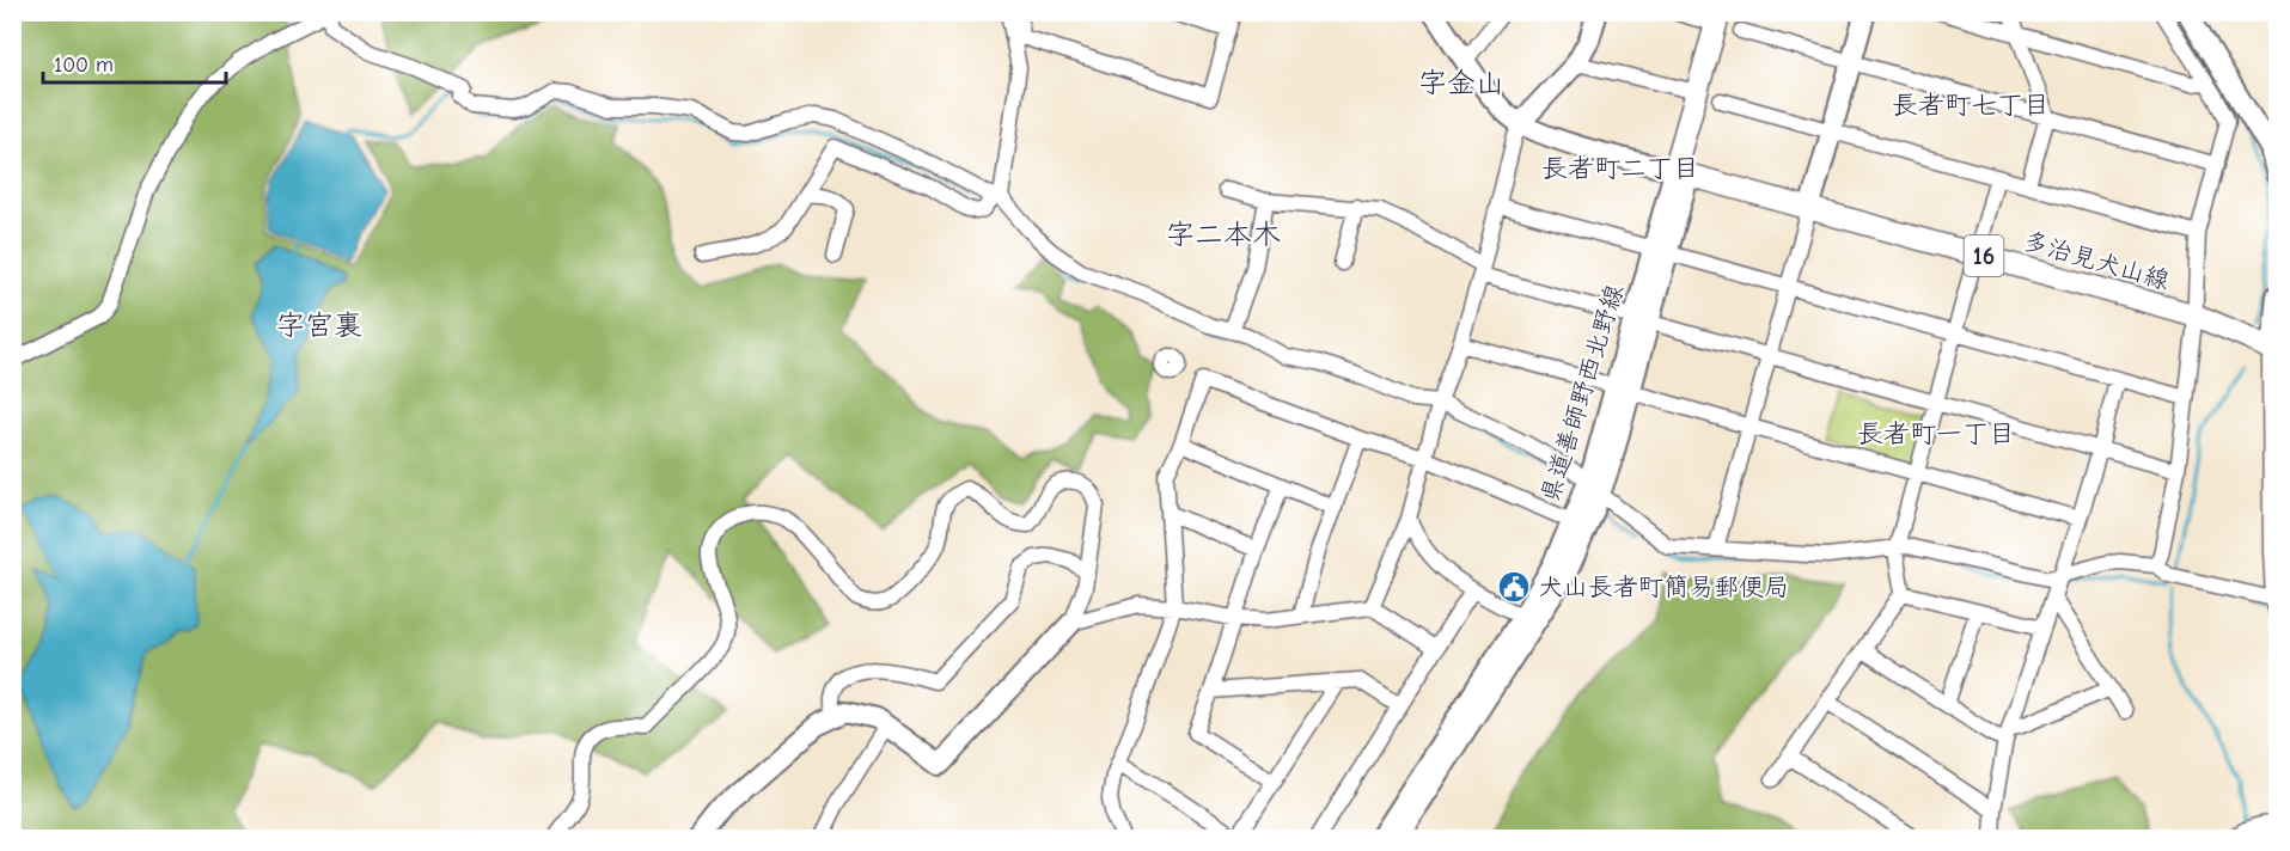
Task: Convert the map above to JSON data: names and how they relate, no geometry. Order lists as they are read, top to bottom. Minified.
{"streets":{"main road":["16","多治見犬山線"],"street":["県道善師野西北野線"]},"crossings":[["多治見犬山線","県道善師野西北野線"]],"districts":["字金山","長者町七丁目","長者町二丁目","字二本木","字宮裏","長者町一丁目"],"places":{"public building":["犬山長者町簡易郵便局"]},"scale_bar":"100 m"}
